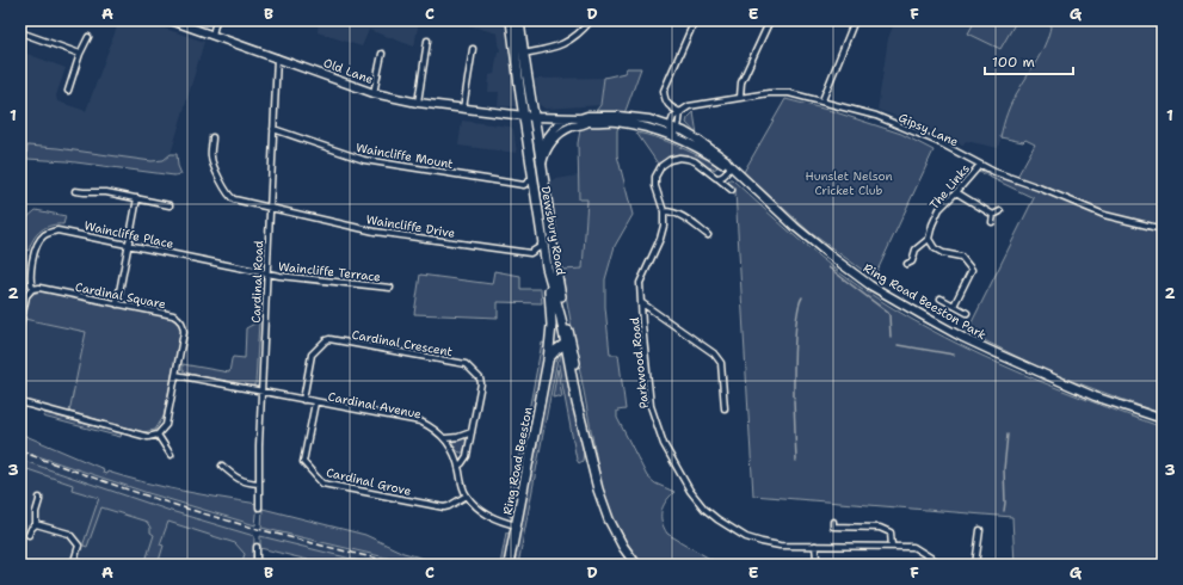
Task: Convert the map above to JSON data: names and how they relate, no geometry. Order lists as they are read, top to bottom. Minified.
{"streets":{"main road":["Dewsbury Road","Ring Road Beeston"],"street":["Old Lane","Gipsy Lane","Waincliffe Mount","The Links","Waincliffe Drive","Waincliffe Place","Waincliffe Terrace","Cardinal Road","Cardinal Square","Ring Road Beeston Park","Cardinal Crescent","Parkwood Road","Cardinal Avenue","Cardinal Grove"]},"crossings":[["Old Lane","Dewsbury Road"],["Old Lane","Cardinal Road"],["Old Lane","Ring Road Beeston Park"],["Gipsy Lane","The Links"],["Waincliffe Mount","Dewsbury Road"],["Waincliffe Mount","Cardinal Road"],["Waincliffe Drive","Dewsbury Road"],["Waincliffe Drive","Cardinal Road"],["Dewsbury Road","Ring Road Beeston Park"],["Dewsbury Road","Ring Road Beeston"],["Waincliffe Place","Waincliffe Terrace"],["Waincliffe Place","Cardinal Road"],["Waincliffe Place","Cardinal Square"],["Waincliffe Terrace","Cardinal Road"],["Cardinal Road","Cardinal Avenue"],["Cardinal Square","Cardinal Avenue"],["Cardinal Crescent","Cardinal Avenue"],["Cardinal Avenue","Ring Road Beeston"],["Cardinal Avenue","Cardinal Grove"]],"parks":["Hunslet Nelson Cricket Club"],"scale_bar":"100 m","grid":{"columns":["A","B","C","D","E","F","G"],"rows":["1","2","3"]}}
